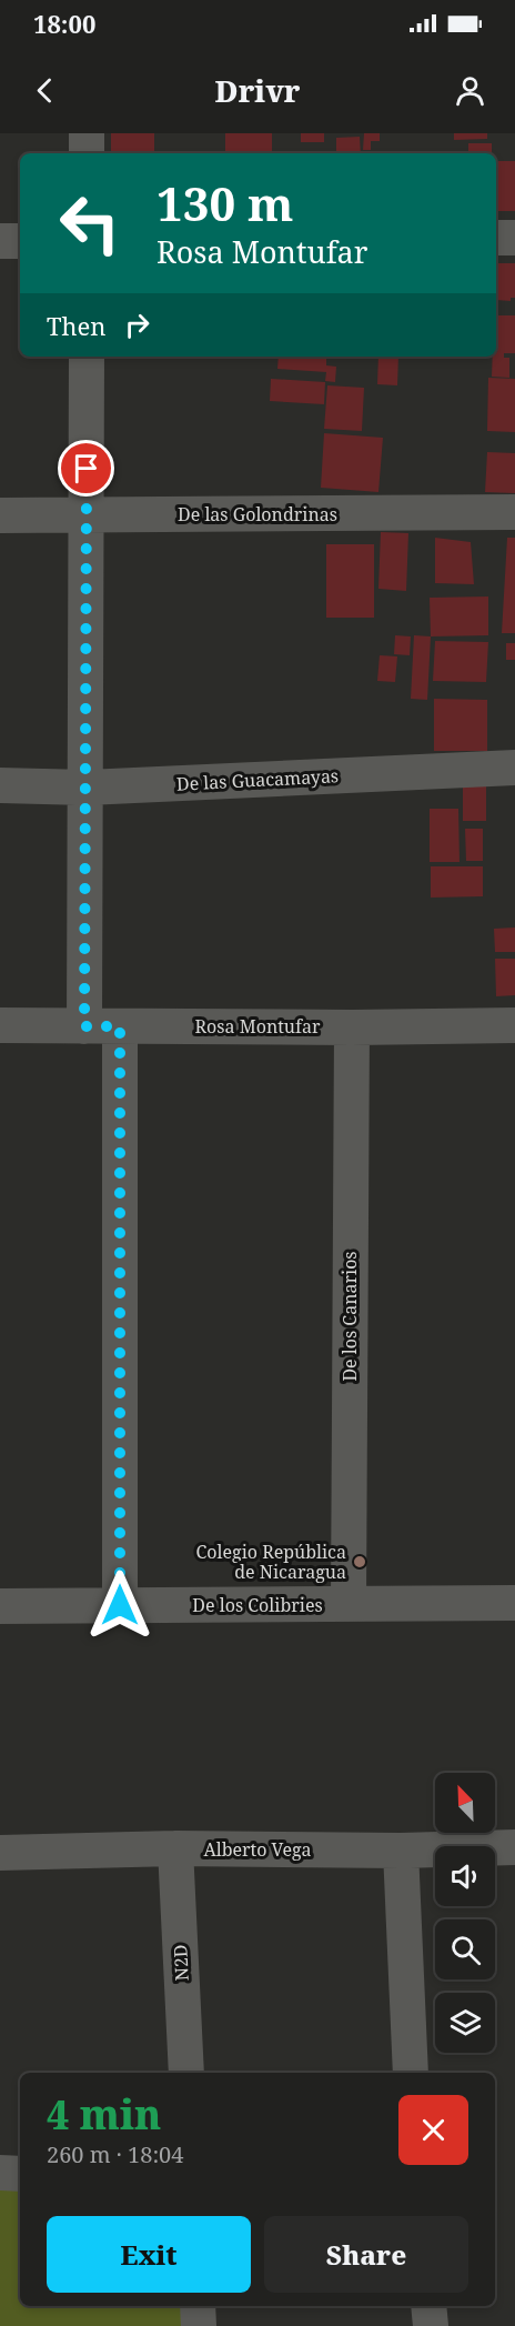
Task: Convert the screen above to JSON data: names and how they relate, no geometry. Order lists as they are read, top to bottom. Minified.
{"streets":{"street":["De las Golondrinas","De las Guacamayas","Rosa Montufar","De los Canarios","De los Colibries","Alberto Vega","N2D"]},"crossings":[["Rosa Montufar","De los Canarios"],["De los Canarios","De los Colibries"],["Alberto Vega","N2D"]],"places":["Colegio República de Nicaragua"],"north":"top left","page":{"status":"18:00","header":"Drivr","turn":["130 m","Rosa Montufar"],"then":"Then","heading":["4 min","260 m · 18:04"],"buttons":["Exit","Share"]}}
